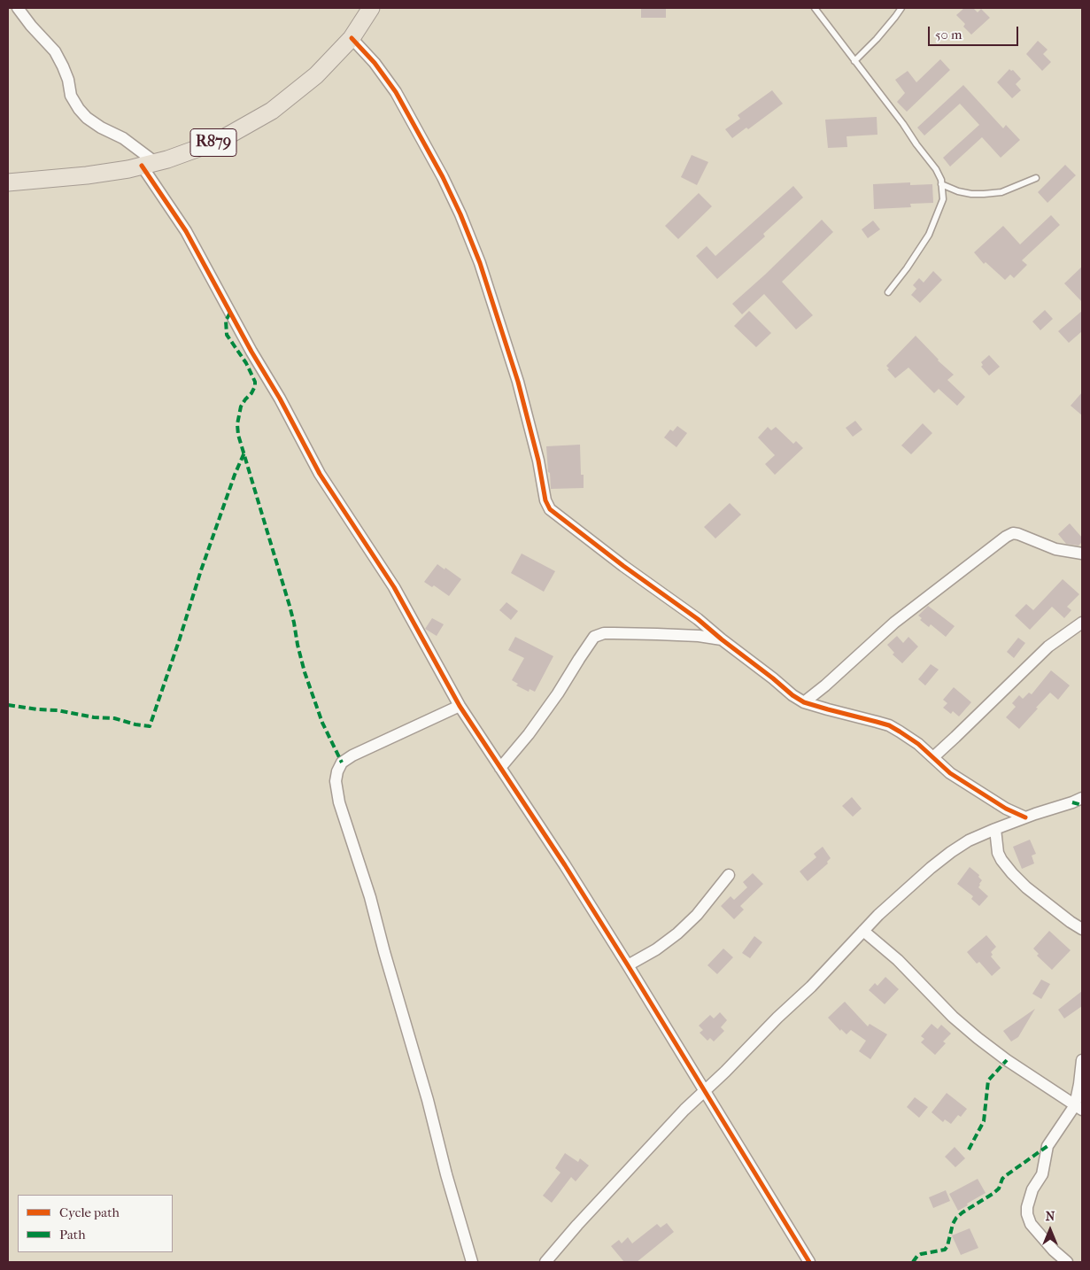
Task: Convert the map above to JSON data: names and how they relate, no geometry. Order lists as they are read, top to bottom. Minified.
{"streets":{"main road":["R879"]},"legend":["Cycle path","Path"],"scale_bar":"50 m","north":"top"}
